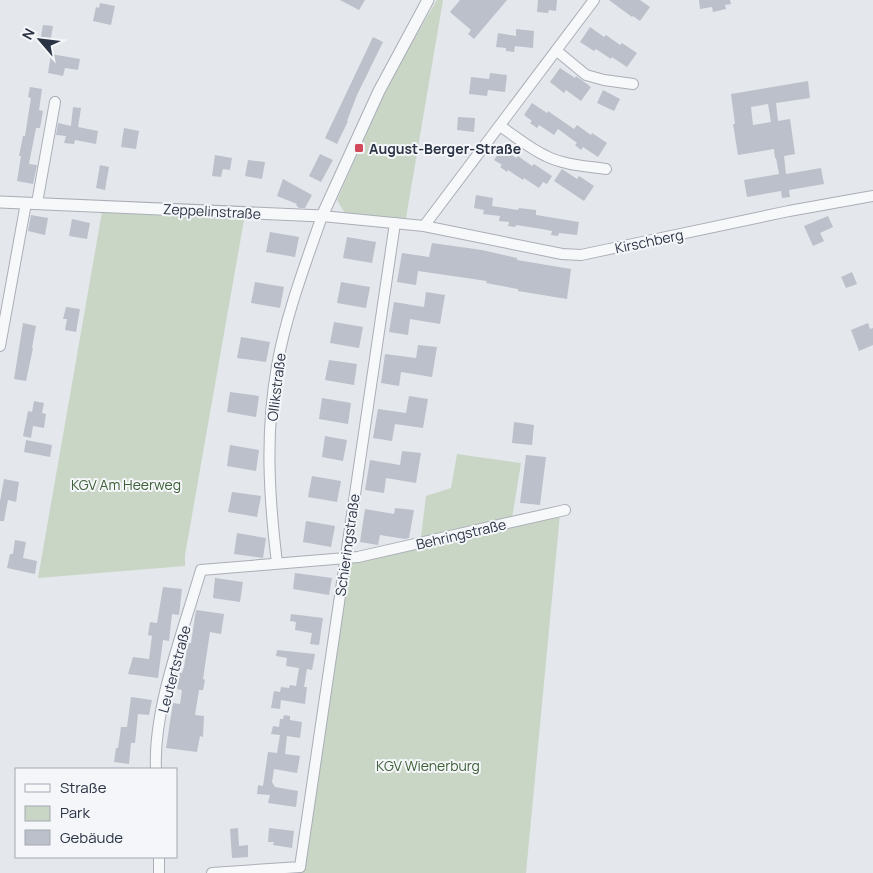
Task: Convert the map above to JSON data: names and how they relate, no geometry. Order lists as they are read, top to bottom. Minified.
{"streets":{"street":["Zeppelinstraße","Kirschberg","Ollikstraße","Behringstraße","Schieringstraße","Leutertstraße"]},"crossings":[["Zeppelinstraße","Kirschberg"],["Zeppelinstraße","Ollikstraße"],["Zeppelinstraße","Schieringstraße"],["Ollikstraße","Leutertstraße"],["Behringstraße","Schieringstraße"]],"parks":["KGV Am Heerweg","KGV Wienerburg"],"places":{"transit":["August-Berger-Straße"]},"legend":["Straße","Park","Gebäude"],"north":"top left"}
